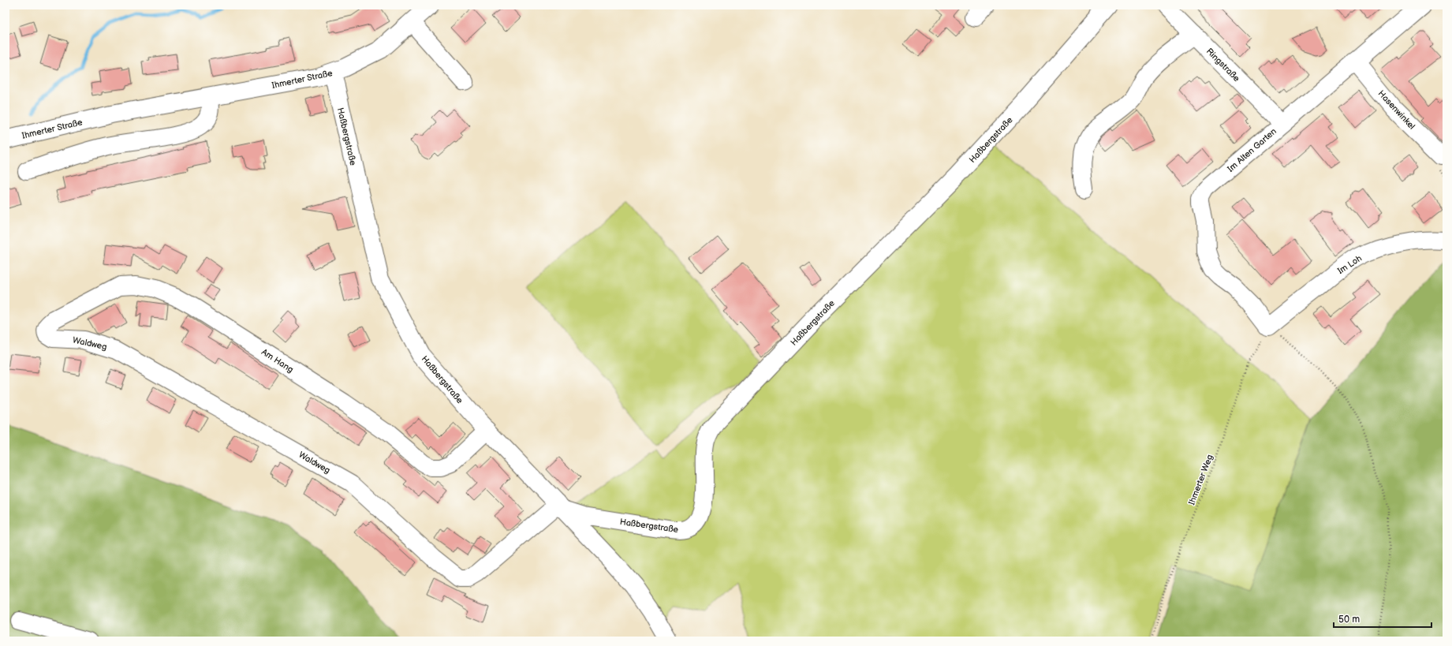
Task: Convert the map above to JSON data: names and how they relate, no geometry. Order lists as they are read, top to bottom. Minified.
{"streets":{"street":["Ringstraße","Ihmerter Straße","Hasenwinkel","Haßbergstraße","Im Alten Garten","Im Loh","Waldweg","Am Hang"],"path":["Ihmerter Weg"]},"crossings":[["Ringstraße","Im Alten Garten"],["Ihmerter Straße","Haßbergstraße"],["Hasenwinkel","Im Alten Garten"],["Haßbergstraße","Waldweg"],["Haßbergstraße","Am Hang"],["Im Alten Garten","Im Loh"],["Im Alten Garten","Ihmerter Weg"],["Im Loh","Ihmerter Weg"],["Waldweg","Am Hang"]],"scale_bar":"50 m"}
